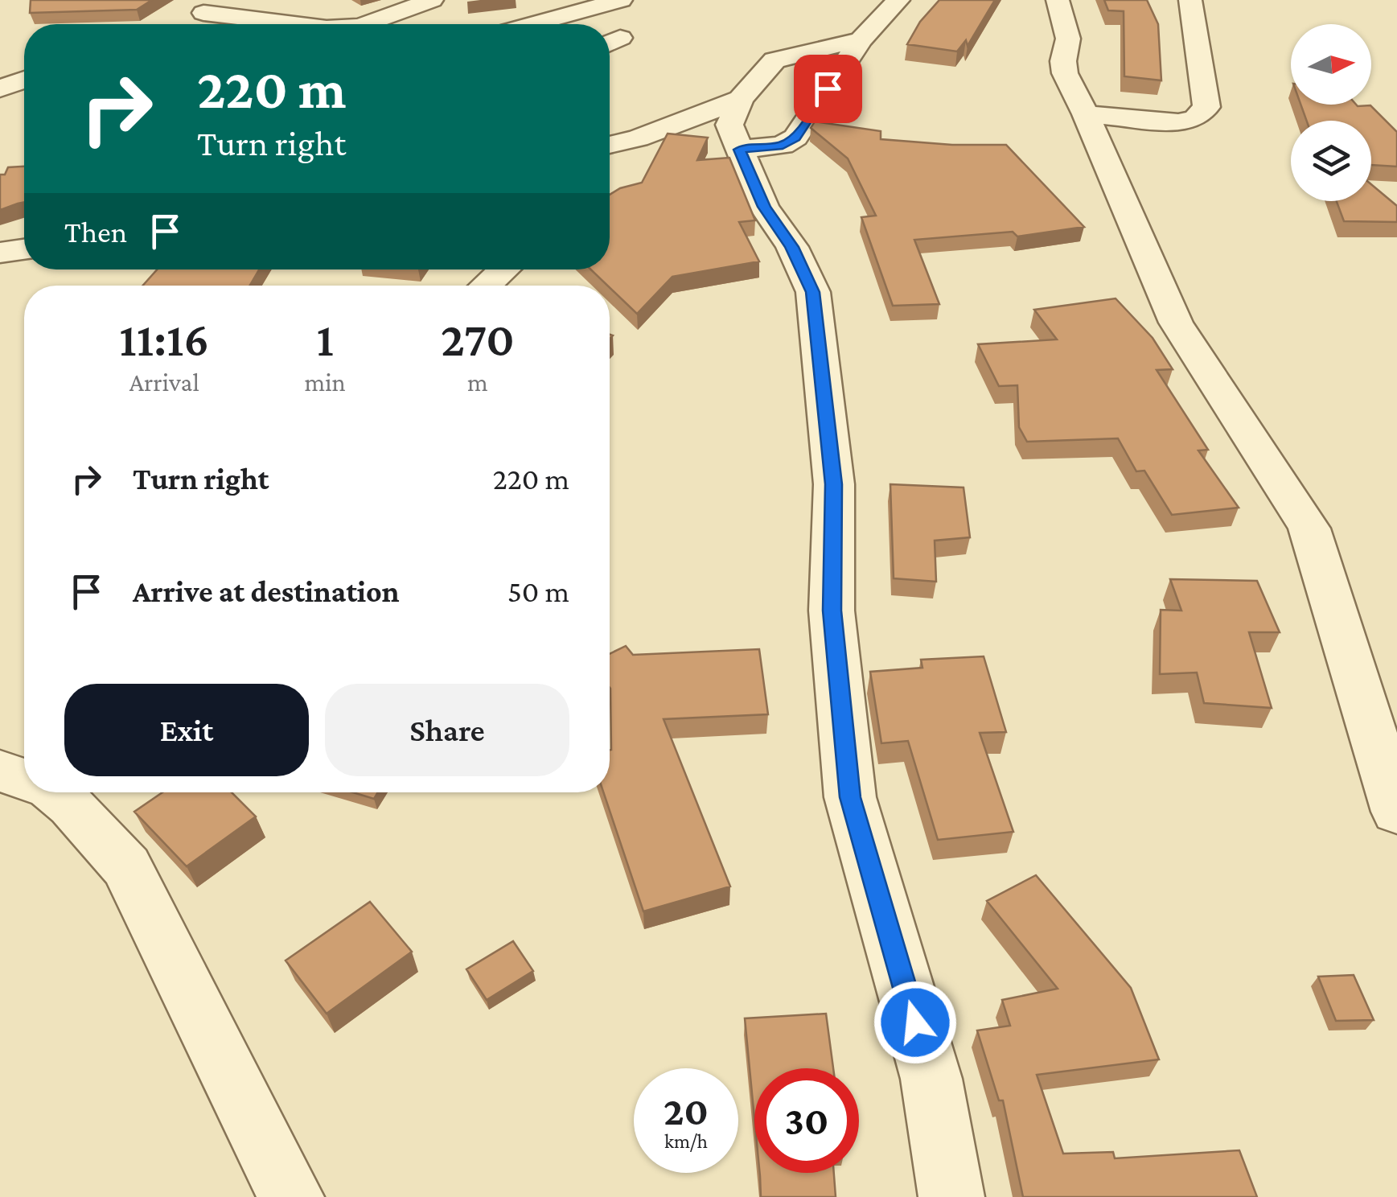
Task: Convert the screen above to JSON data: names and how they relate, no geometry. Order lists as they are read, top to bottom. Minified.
{"north":"right","page":{"turn":["220 m","Turn right"],"then":"Then","eta":["11:16","Arrival","1","min","270","m"],"list":[{"name":"Turn right","value":"220 m"},{"name":"Arrive at destination","value":"50 m"}],"buttons":["Exit","Share"],"speed":"20 km/h","limit":"30"}}
